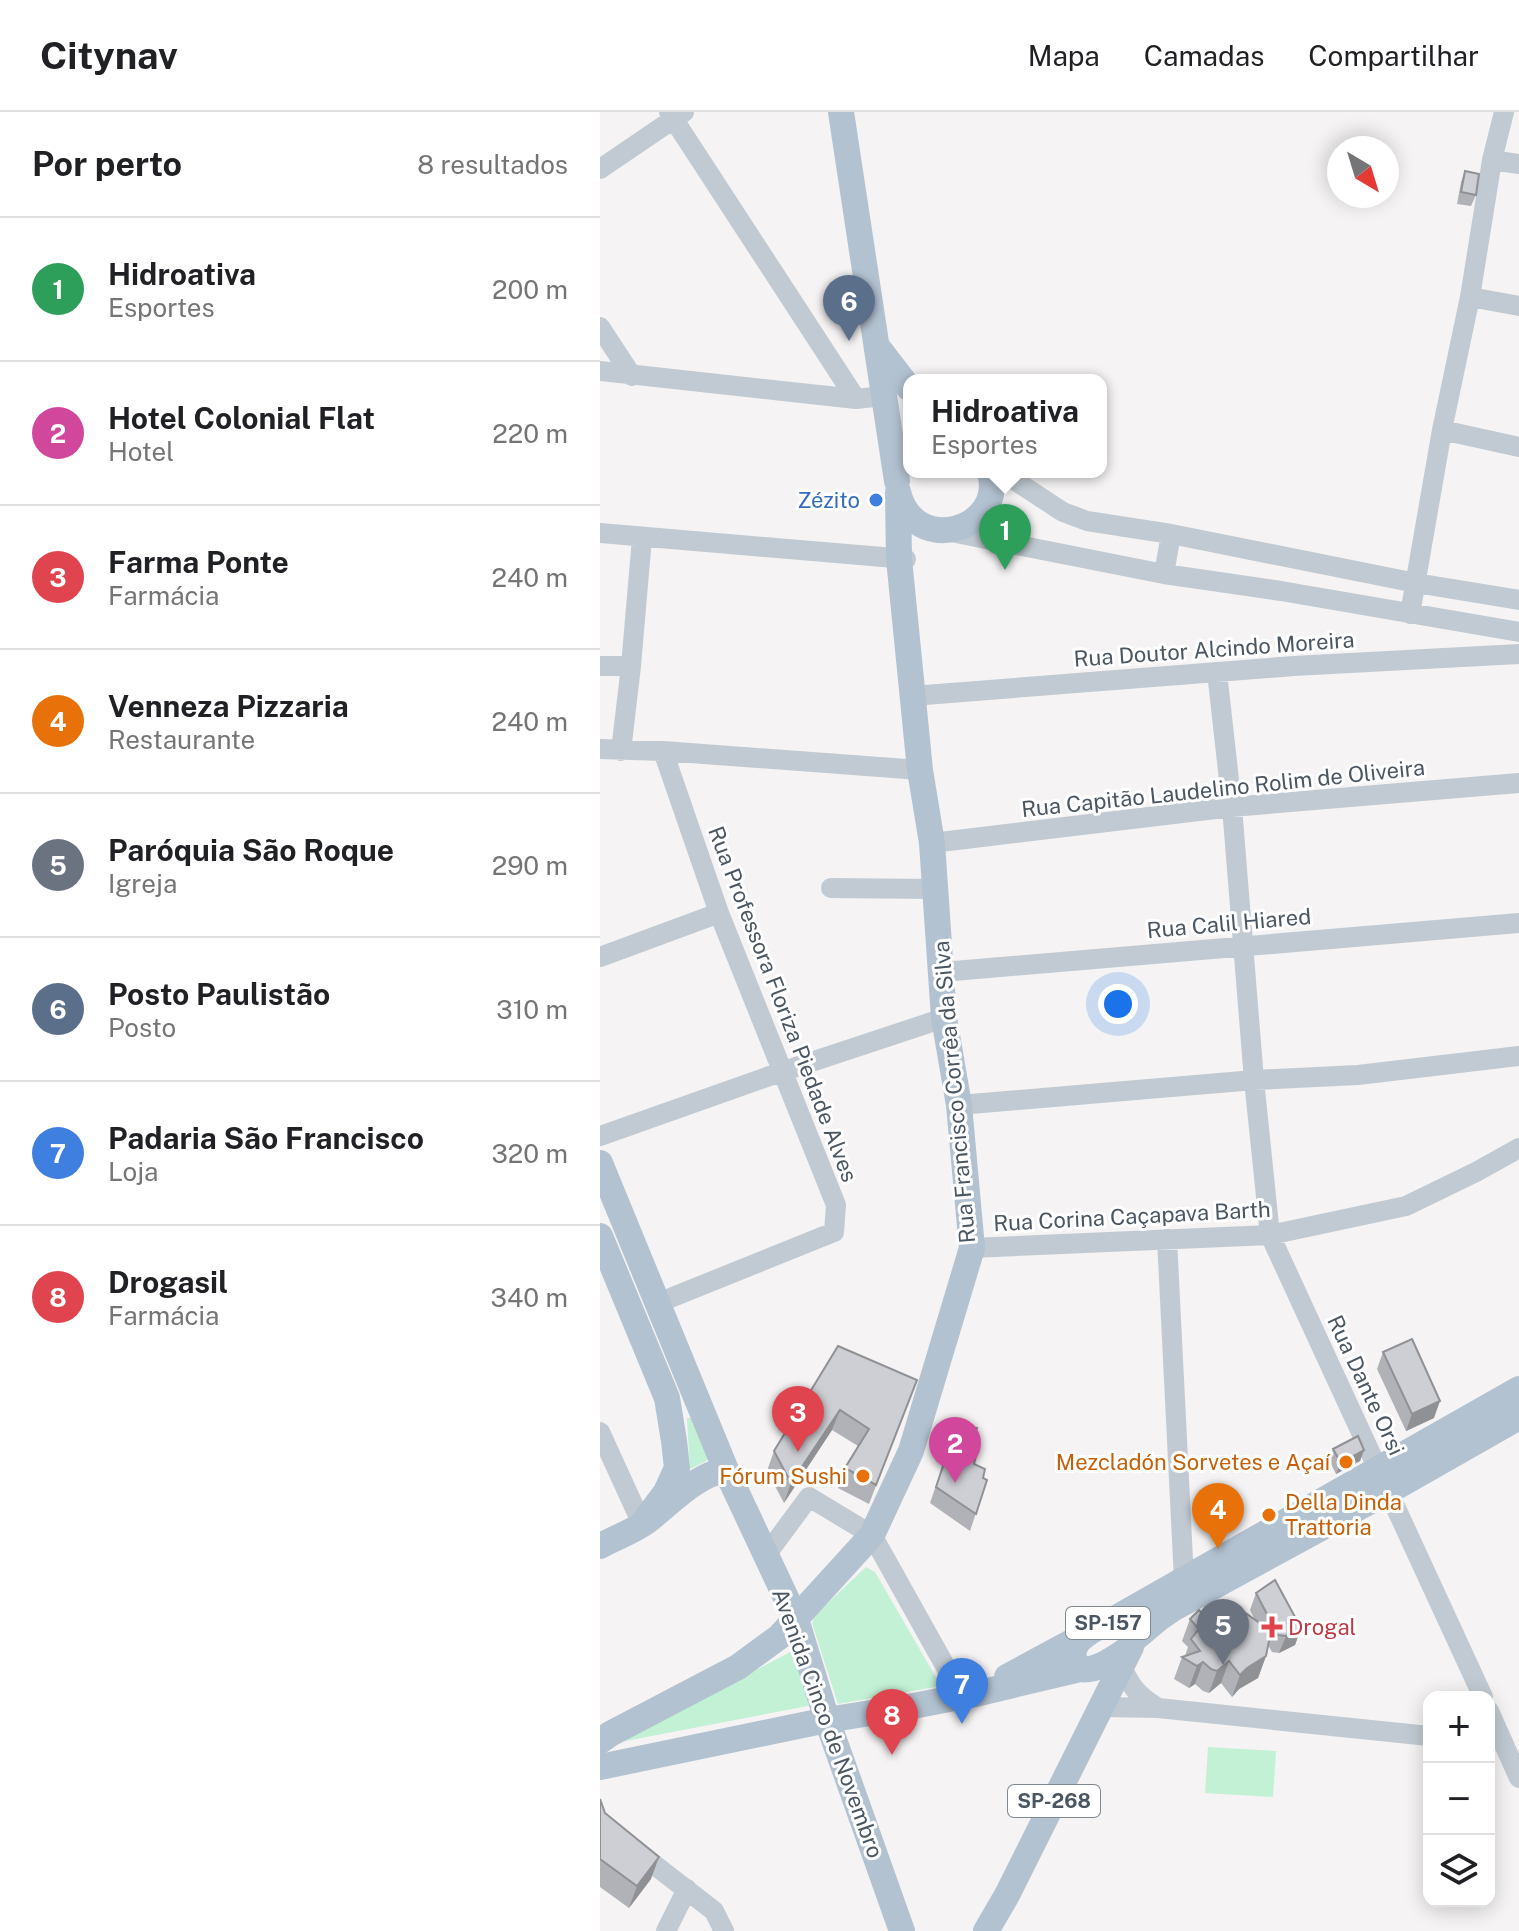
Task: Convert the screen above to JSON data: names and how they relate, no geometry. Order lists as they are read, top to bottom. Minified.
{"streets":{"main road":["Rua Francisco Corrêa da Silva","SP-157","Avenida Cinco de Novembro","SP-268"],"street":["Rua Doutor Alcindo Moreira","Rua Capitão Laudelino Rolim de Oliveira","Rua Calil Hiared","Rua Professora Floriza Piedade Alves","Rua Corina Caçapava Barth","Rua Dante Orsi"]},"crossings":[["Rua Doutor Alcindo Moreira","Rua Francisco Corrêa da Silva"],["Rua Doutor Alcindo Moreira","Rua Dante Orsi"],["Rua Capitão Laudelino Rolim de Oliveira","Rua Francisco Corrêa da Silva"],["Rua Capitão Laudelino Rolim de Oliveira","Rua Dante Orsi"],["Rua Calil Hiared","Rua Francisco Corrêa da Silva"],["Rua Calil Hiared","Rua Dante Orsi"],["Rua Professora Floriza Piedade Alves","Avenida Cinco de Novembro"],["Rua Francisco Corrêa da Silva","Rua Corina Caçapava Barth"],["Rua Francisco Corrêa da Silva","Avenida Cinco de Novembro"],["Rua Corina Caçapava Barth","Rua Dante Orsi"],["Rua Dante Orsi","SP-157"],["SP-157","SP-268"]],"places":{"other":["Zézito","Mezcladón Sorvetes e Açaí","Fórum Sushi","Della Dinda Trattoria"],"health":["Drogal"]},"north":"bottom right","page":{"header":"Citynav","nav":["Mapa","Camadas","Compartilhar"],"heading":["Por perto","8 resultados"],"list":[{"mark":"1","name":"Hidroativa","note":"Esportes","value":"200 m"},{"mark":"2","name":"Hotel Colonial Flat","note":"Hotel","value":"220 m"},{"mark":"3","name":"Farma Ponte","note":"Farmácia","value":"240 m"},{"mark":"4","name":"Venneza Pizzaria","note":"Restaurante","value":"240 m"},{"mark":"5","name":"Paróquia São Roque","note":"Igreja","value":"290 m"},{"mark":"6","name":"Posto Paulistão","note":"Posto","value":"310 m"},{"mark":"7","name":"Padaria São Francisco","note":"Loja","value":"320 m"},{"mark":"8","name":"Drogasil","note":"Farmácia","value":"340 m"}],"pins":["6","1","3","2","4","5","7","8"],"popup":["Hidroativa","Esportes"],"map_buttons":["+","−"]}}
